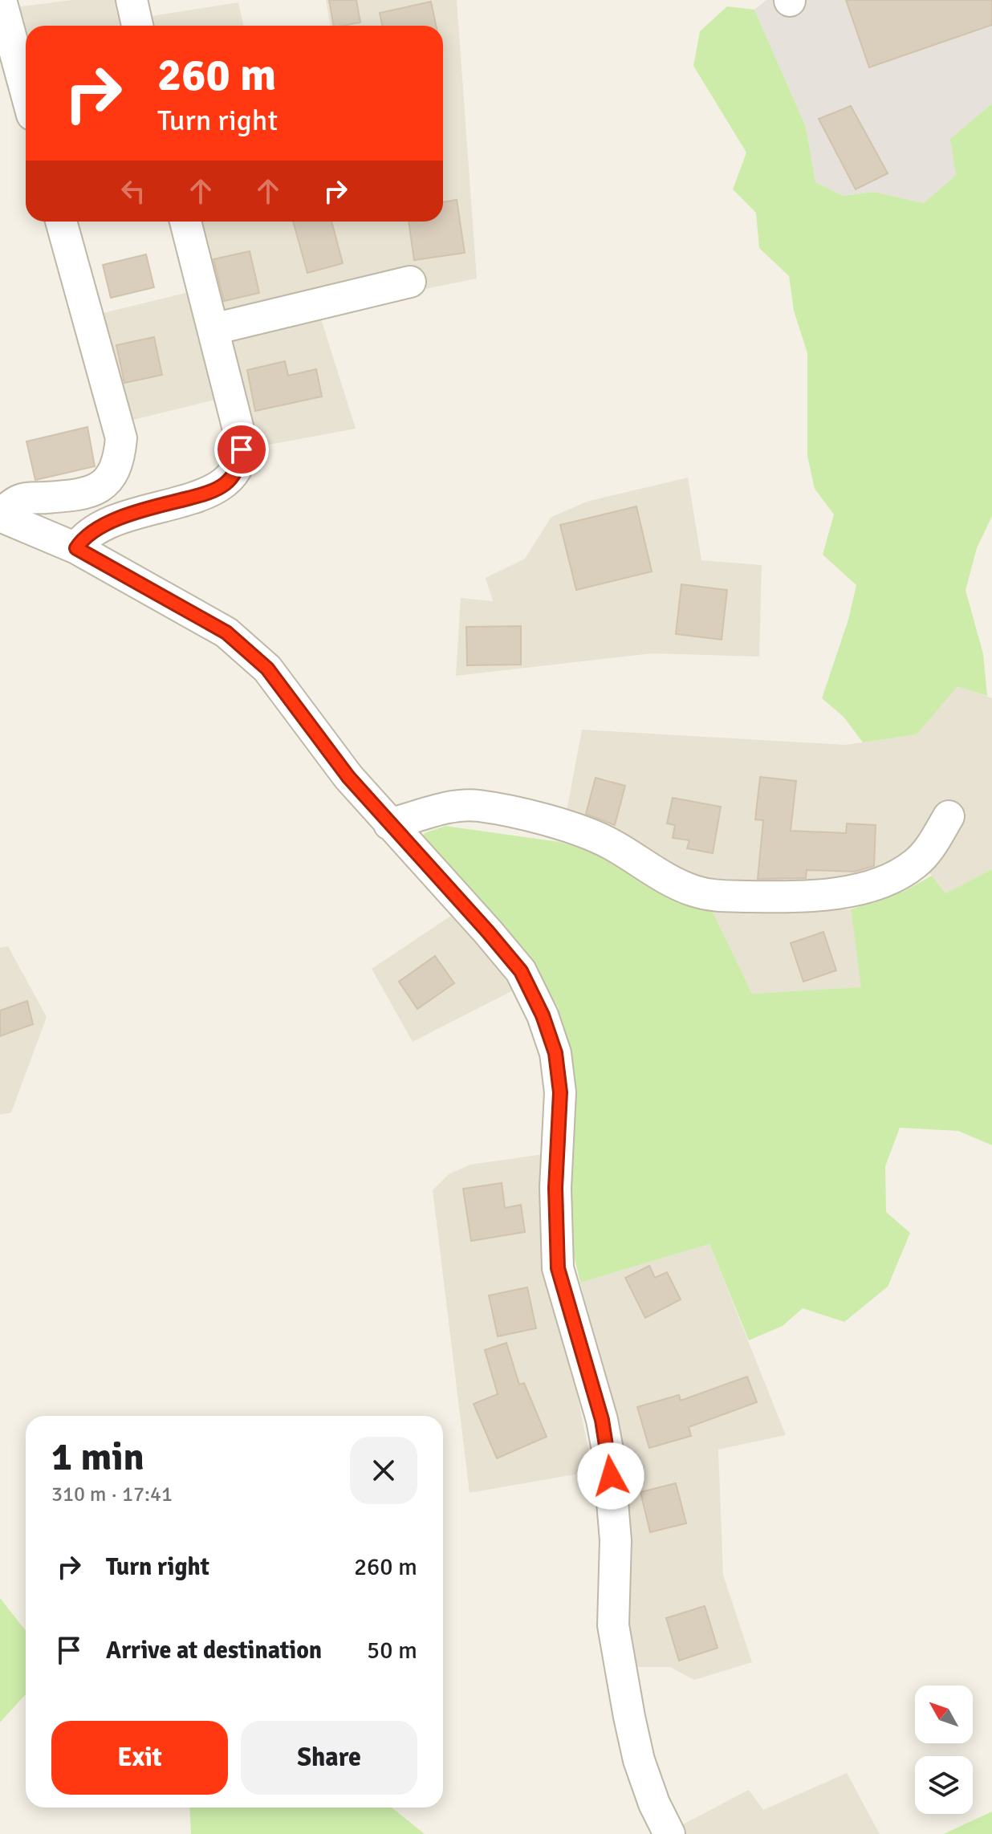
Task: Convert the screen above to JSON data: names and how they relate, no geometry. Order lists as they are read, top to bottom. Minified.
{"north":"top left","page":{"turn":["260 m","Turn right"],"heading":["1 min","310 m · 17:41"],"list":[{"name":"Turn right","value":"260 m"},{"name":"Arrive at destination","value":"50 m"}],"buttons":["Exit","Share"]}}
